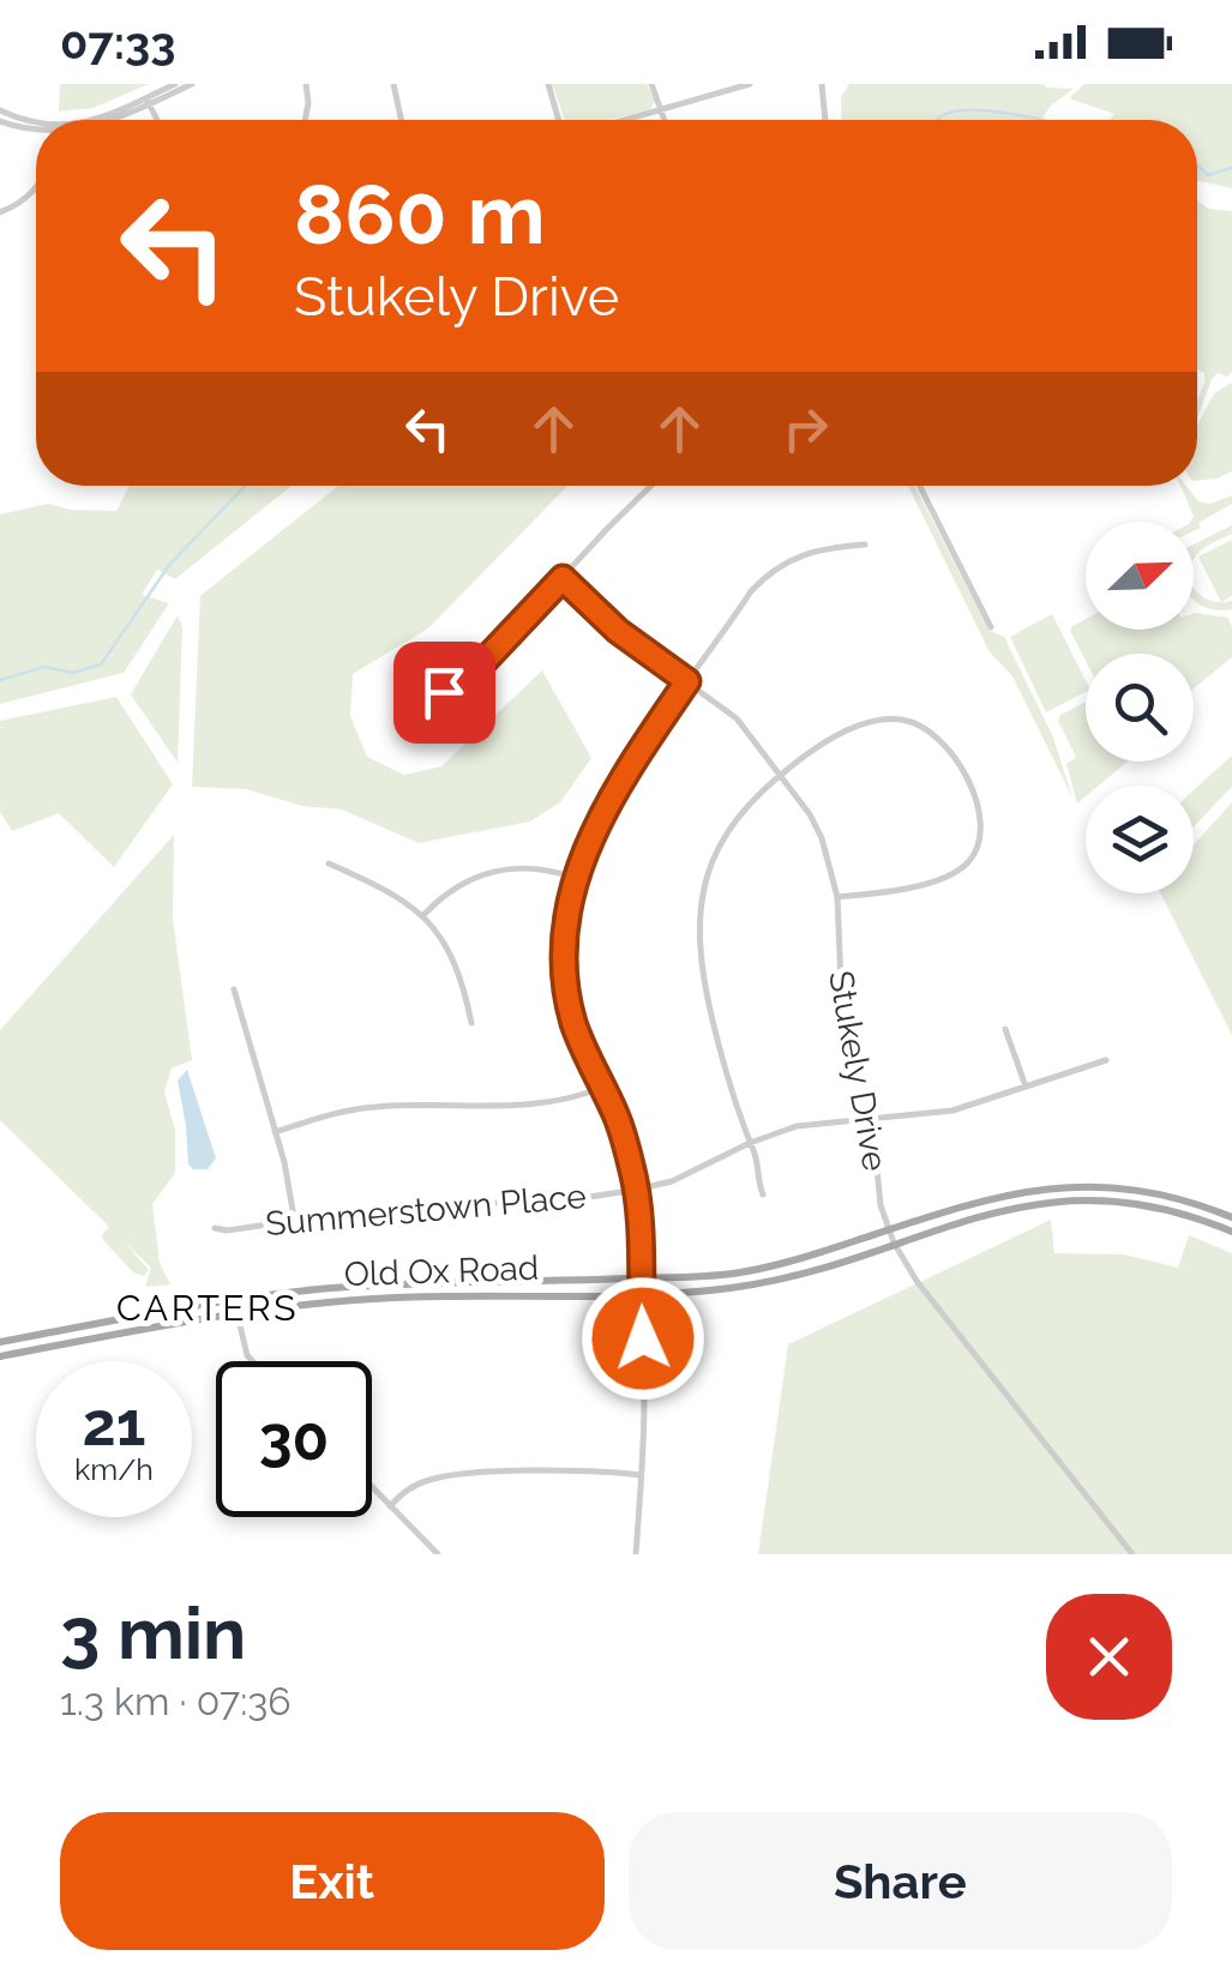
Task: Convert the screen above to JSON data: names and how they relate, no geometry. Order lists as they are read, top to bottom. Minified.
{"streets":{"main road":["Old Ox Road"],"street":["Stukely Drive","Summerstown Place"]},"crossings":[["Stukely Drive","Summerstown Place"],["Stukely Drive","Old Ox Road"]],"districts":["CARTERS"],"north":"top right","page":{"status":"07:33","turn":["860 m","Stukely Drive"],"speed":"21 km/h","limit":"30","heading":["3 min","1.3 km · 07:36"],"buttons":["Exit","Share"]}}
